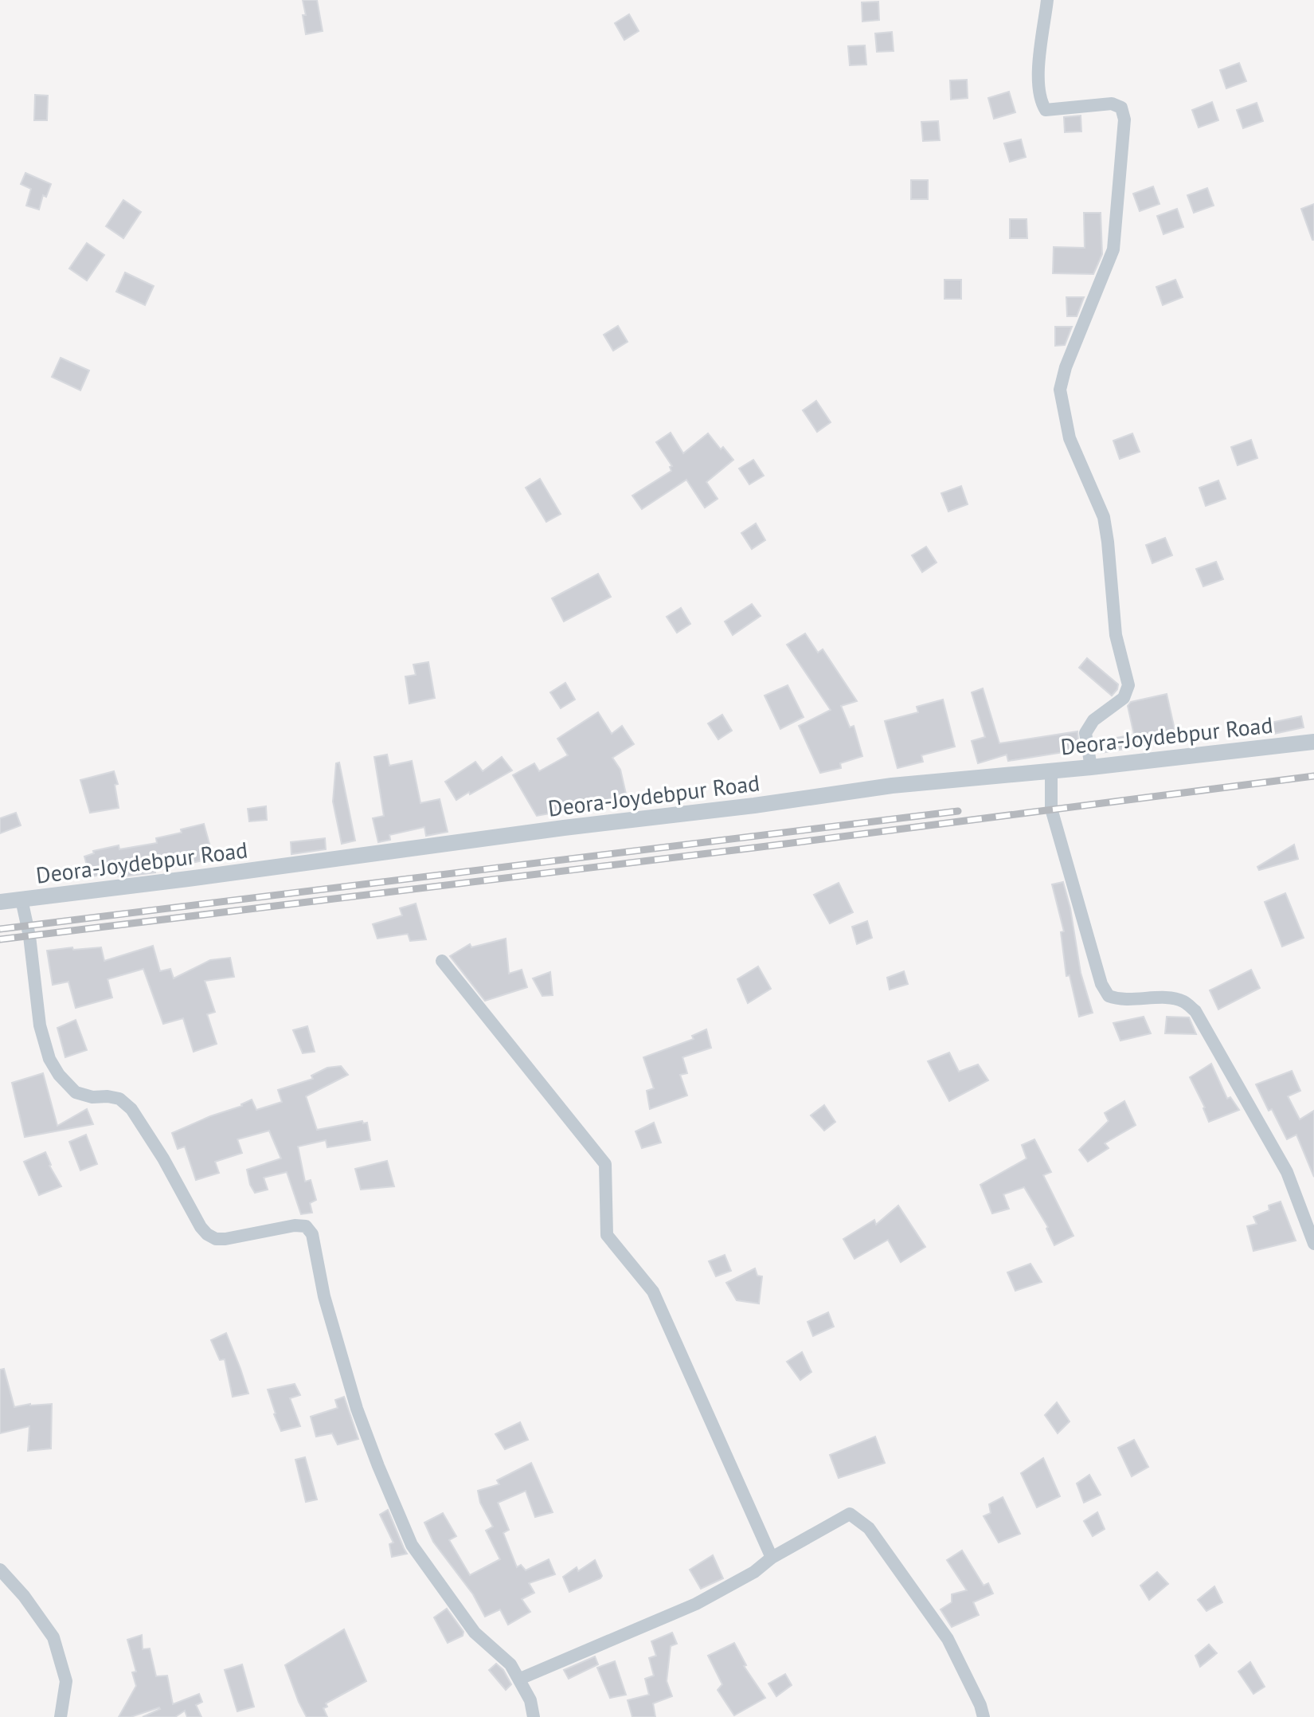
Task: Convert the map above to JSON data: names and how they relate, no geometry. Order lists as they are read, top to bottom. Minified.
{"streets":{"street":["Deora-Joydebpur Road"]}}
